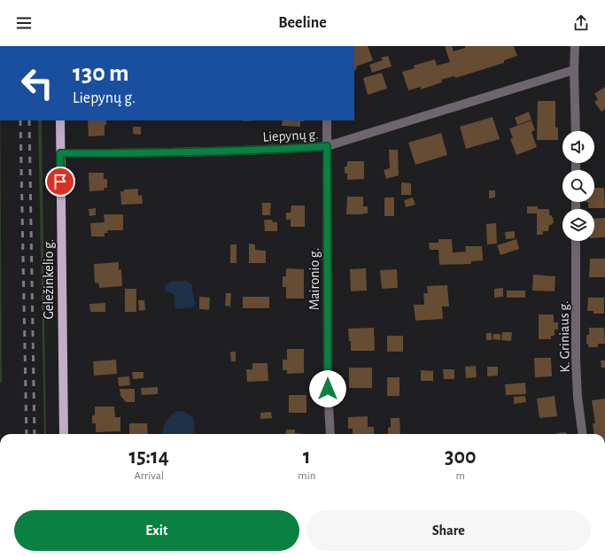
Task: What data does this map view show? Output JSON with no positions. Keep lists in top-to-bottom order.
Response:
{
  "streets": {
    "main road": ["Geležinkelio g."],
    "street": ["Liepynų g.", "Maironio g.", "K. Griniaus g."]
  },
  "crossings": [
    ["Liepynų g.", "Geležinkelio g."],
    ["Liepynų g.", "Maironio g."]
  ],
  "page": {
    "header": "Beeline",
    "turn": ["130 m", "Liepynų g."],
    "eta": [
      "15:14",
      "Arrival",
      "1",
      "min",
      "300",
      "m"
    ],
    "buttons": ["Exit", "Share"]
  }
}
